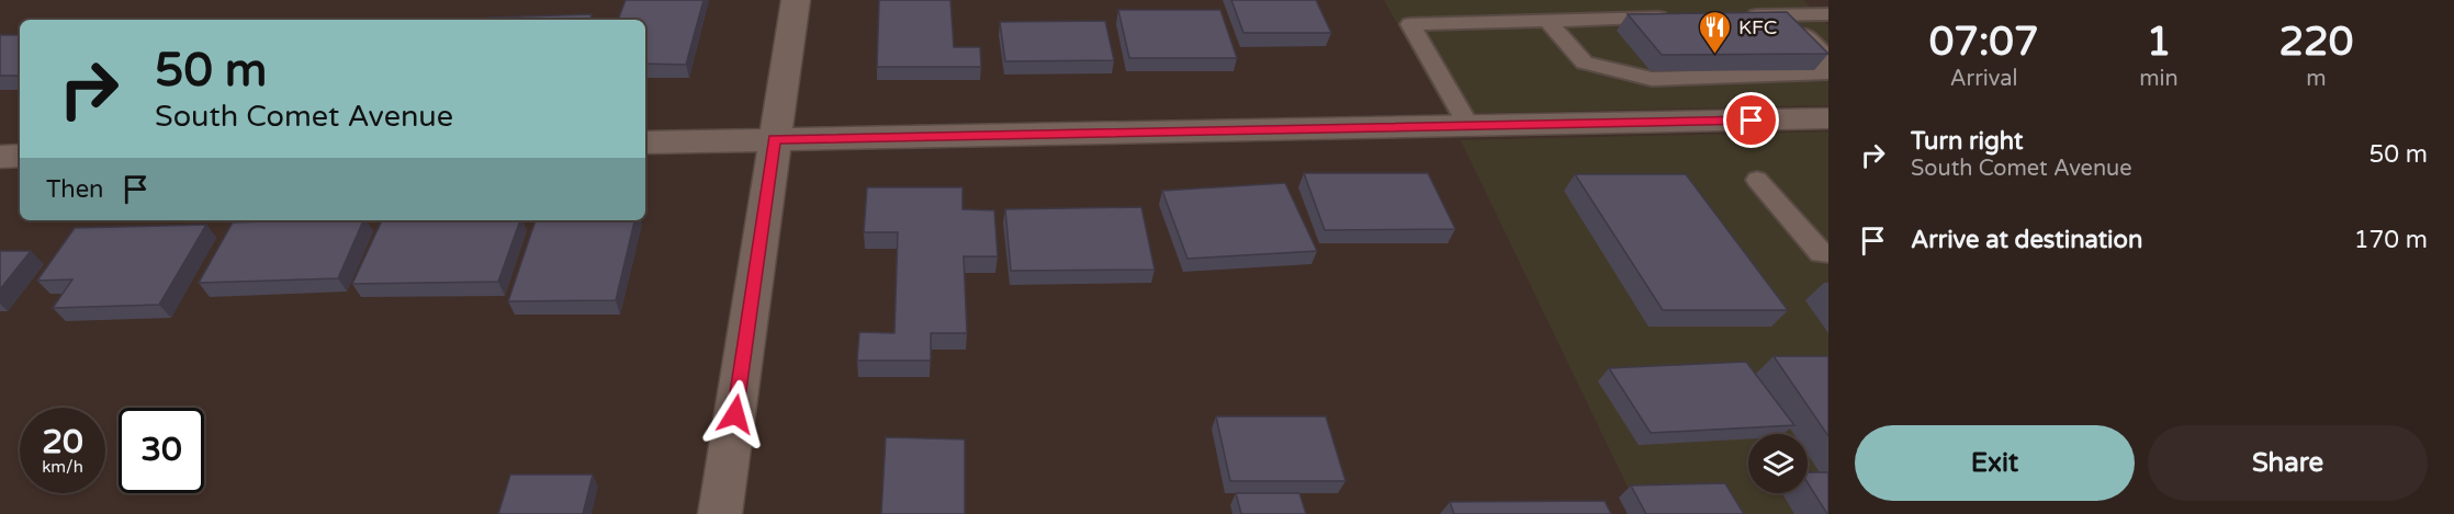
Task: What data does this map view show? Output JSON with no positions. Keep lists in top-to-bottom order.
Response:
{
  "places": {
    "restaurant": ["KFC"]
  },
  "page": {
    "eta": [
      "07:07",
      "Arrival",
      "1",
      "min",
      "220",
      "m"
    ],
    "turn": ["50 m", "South Comet Avenue"],
    "list": [
      {
        "name": "Turn right",
        "note": "South Comet Avenue",
        "value": "50 m"
      },
      {
        "name": "Arrive at destination",
        "value": "170 m"
      }
    ],
    "then": "Then",
    "speed": "20 km/h",
    "limit": "30",
    "buttons": ["Exit", "Share"]
  }
}
